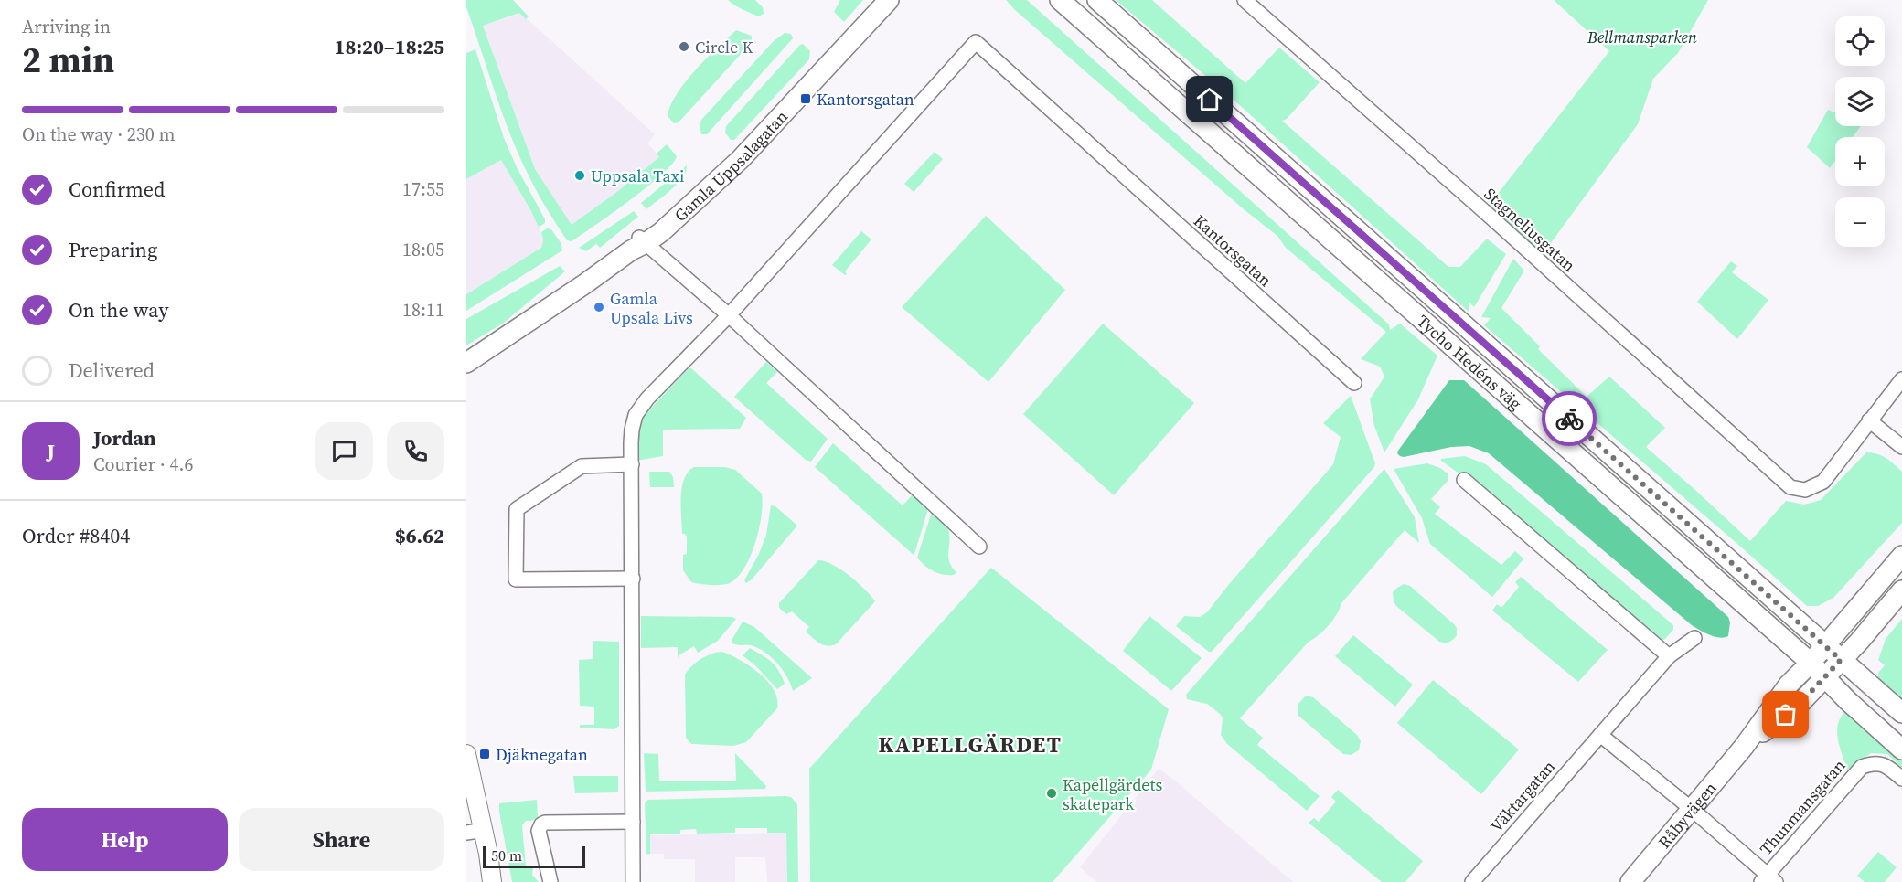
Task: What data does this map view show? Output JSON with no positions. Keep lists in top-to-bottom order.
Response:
{
  "streets": {
    "main road": ["Gamla Uppsalagatan", "Tycho Hedéns väg", "Råbyvägen"],
    "street": [
      "Stagneliusgatan",
      "Kantorsgatan",
      "Väktargatan",
      "Thunmansgatan"
    ]
  },
  "crossings": [
    ["Tycho Hedéns väg", "Råbyvägen"]
  ],
  "districts": ["KAPELLGÄRDET"],
  "parks": ["Bellmansparken"],
  "places": {
    "other": [
      "Circle K",
      "Uppsala Taxi",
      "Gamla Upsala Livs",
      "Kapellgärdets skatepark"
    ],
    "transit": ["Kantorsgatan", "Djäknegatan"]
  },
  "scale_bar": "50 m",
  "page": {
    "heading": ["2 min", "Arriving in", "18:20–18:25"],
    "panel": [
      "Jordan",
      "Courier · 4.6",
      "Order #8404",
      "$6.62"
    ],
    "map_buttons": ["+", "−"],
    "bar": "On the way · 230 m",
    "list": [
      ["Confirmed", "17:55"],
      ["Preparing", "18:05"],
      ["On the way", "18:11"],
      "Delivered"
    ],
    "round": "J",
    "buttons": ["Help", "Share"],
    "scale": "50 m"
  }
}
